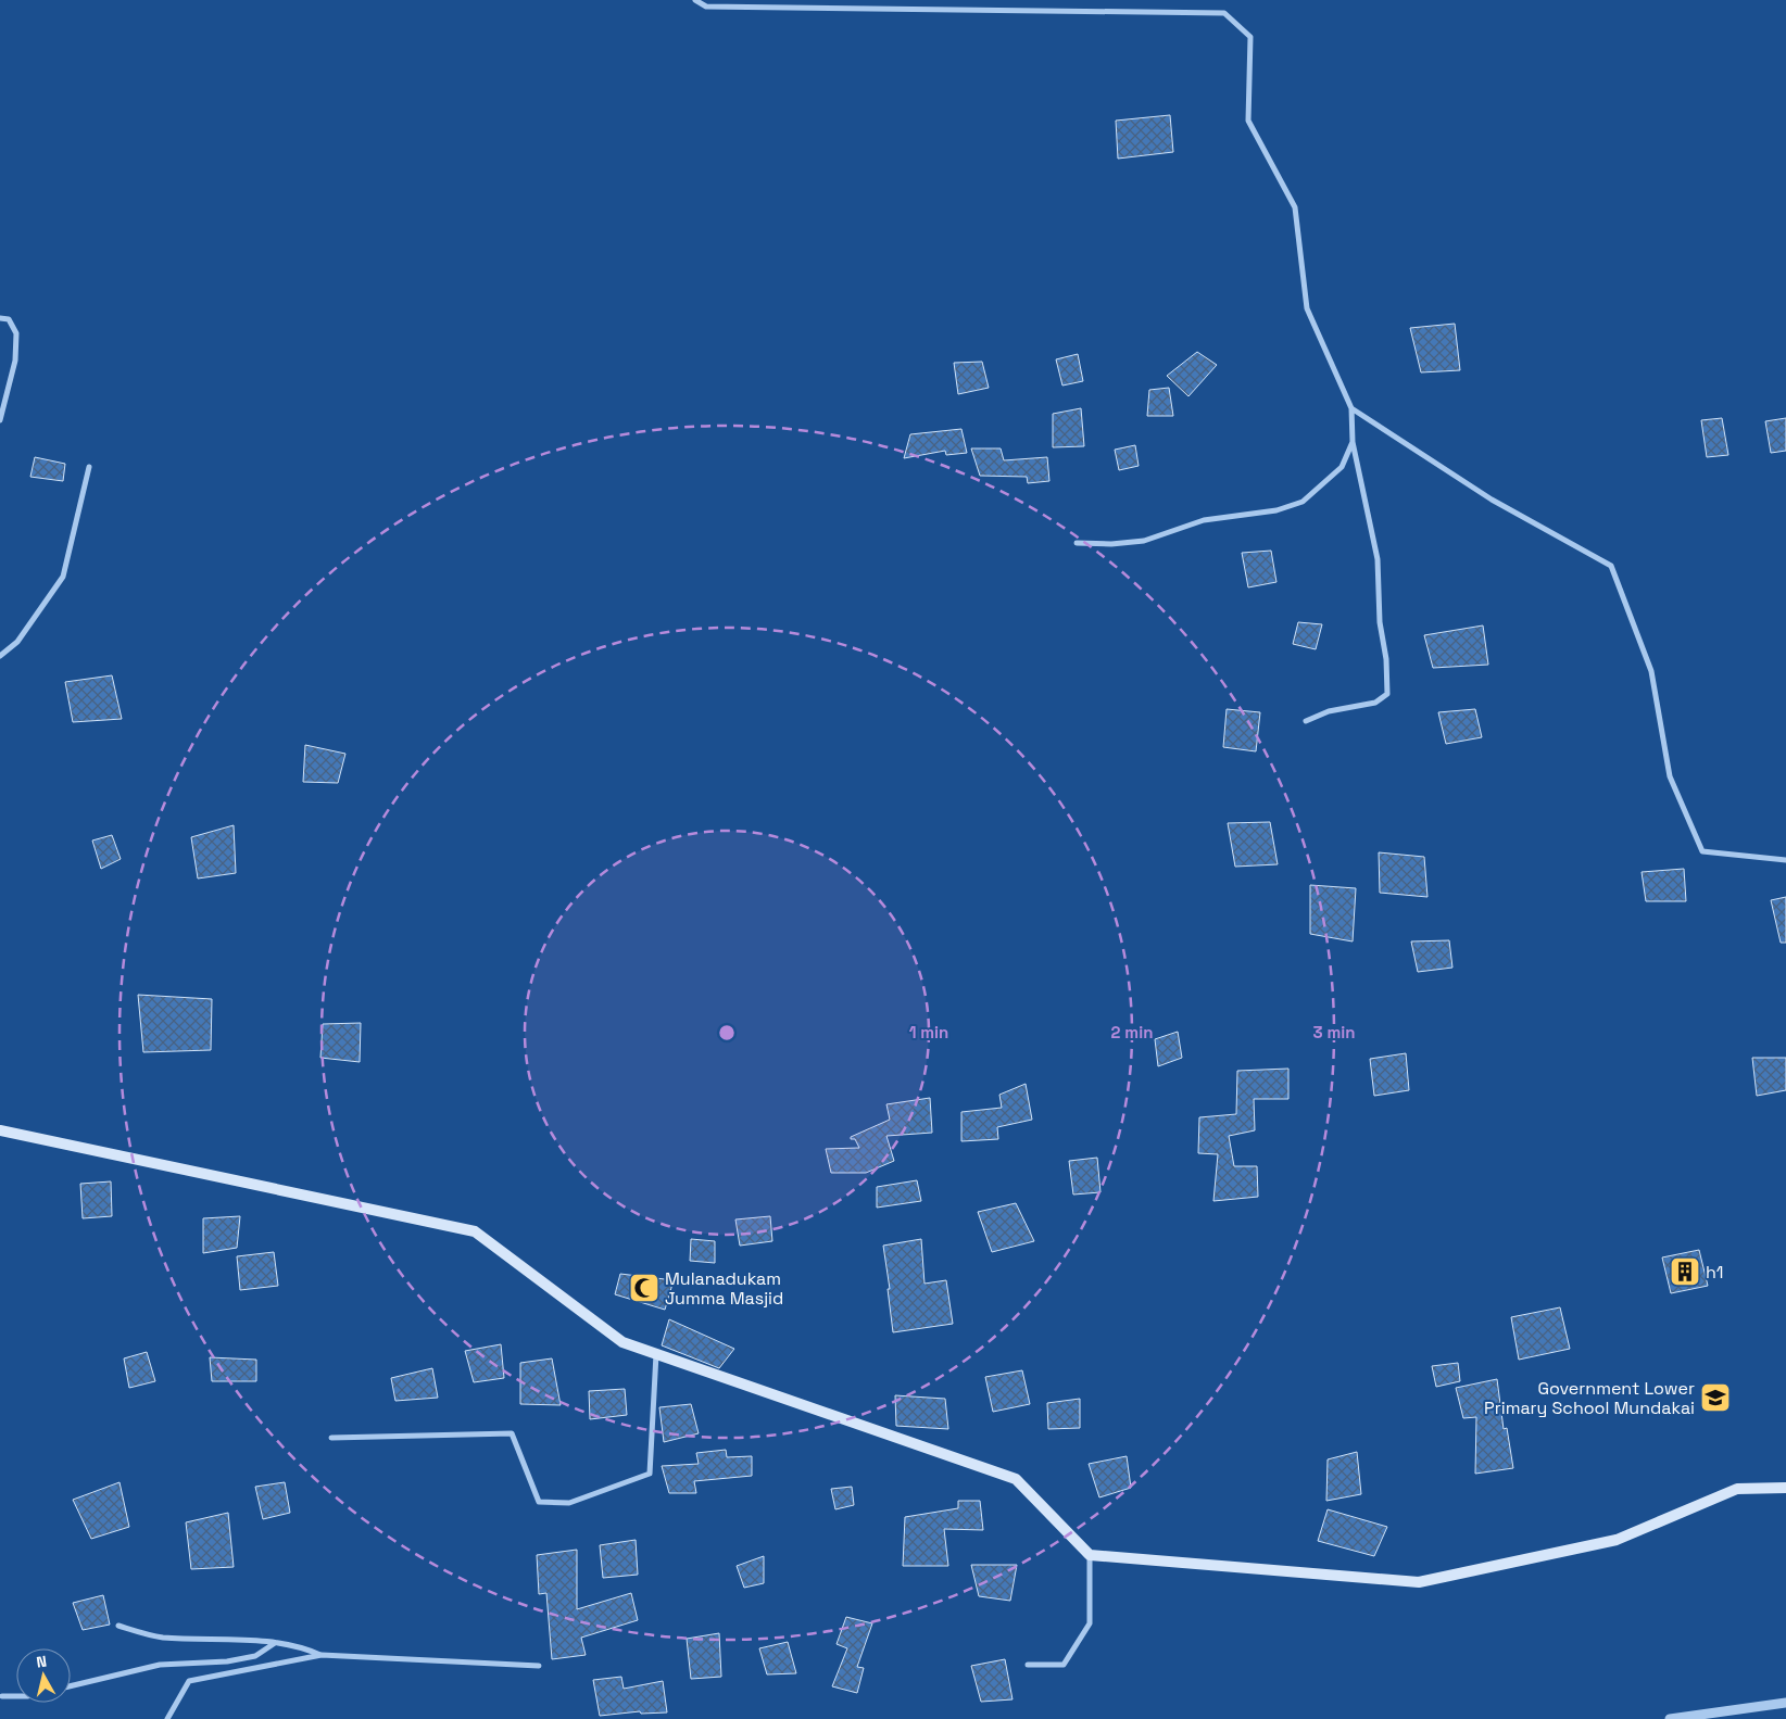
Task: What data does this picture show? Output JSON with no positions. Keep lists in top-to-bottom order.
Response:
{
  "places": {
    "building": ["h1"],
    "mosque": ["Mulanadukam Jumma Masjid"],
    "school or university": ["Government Lower Primary School Mundakai"]
  },
  "north": "top",
  "rings": ["1 min", "2 min", "3 min"]
}
